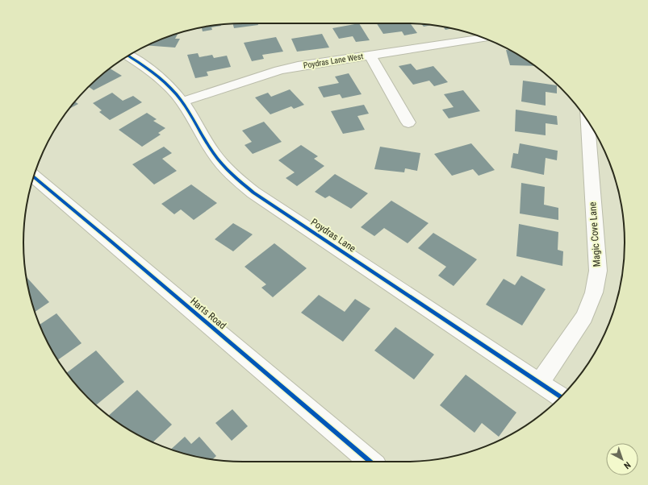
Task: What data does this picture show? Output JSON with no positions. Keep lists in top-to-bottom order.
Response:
{
  "streets": {
    "street": [
      "Poydras Lane West",
      "Magic Cove Lane",
      "Poydras Lane",
      "Harts Road"
    ]
  },
  "crossings": [
    ["Poydras Lane West", "Poydras Lane"],
    ["Magic Cove Lane", "Poydras Lane"]
  ],
  "north": "bottom right"
}
